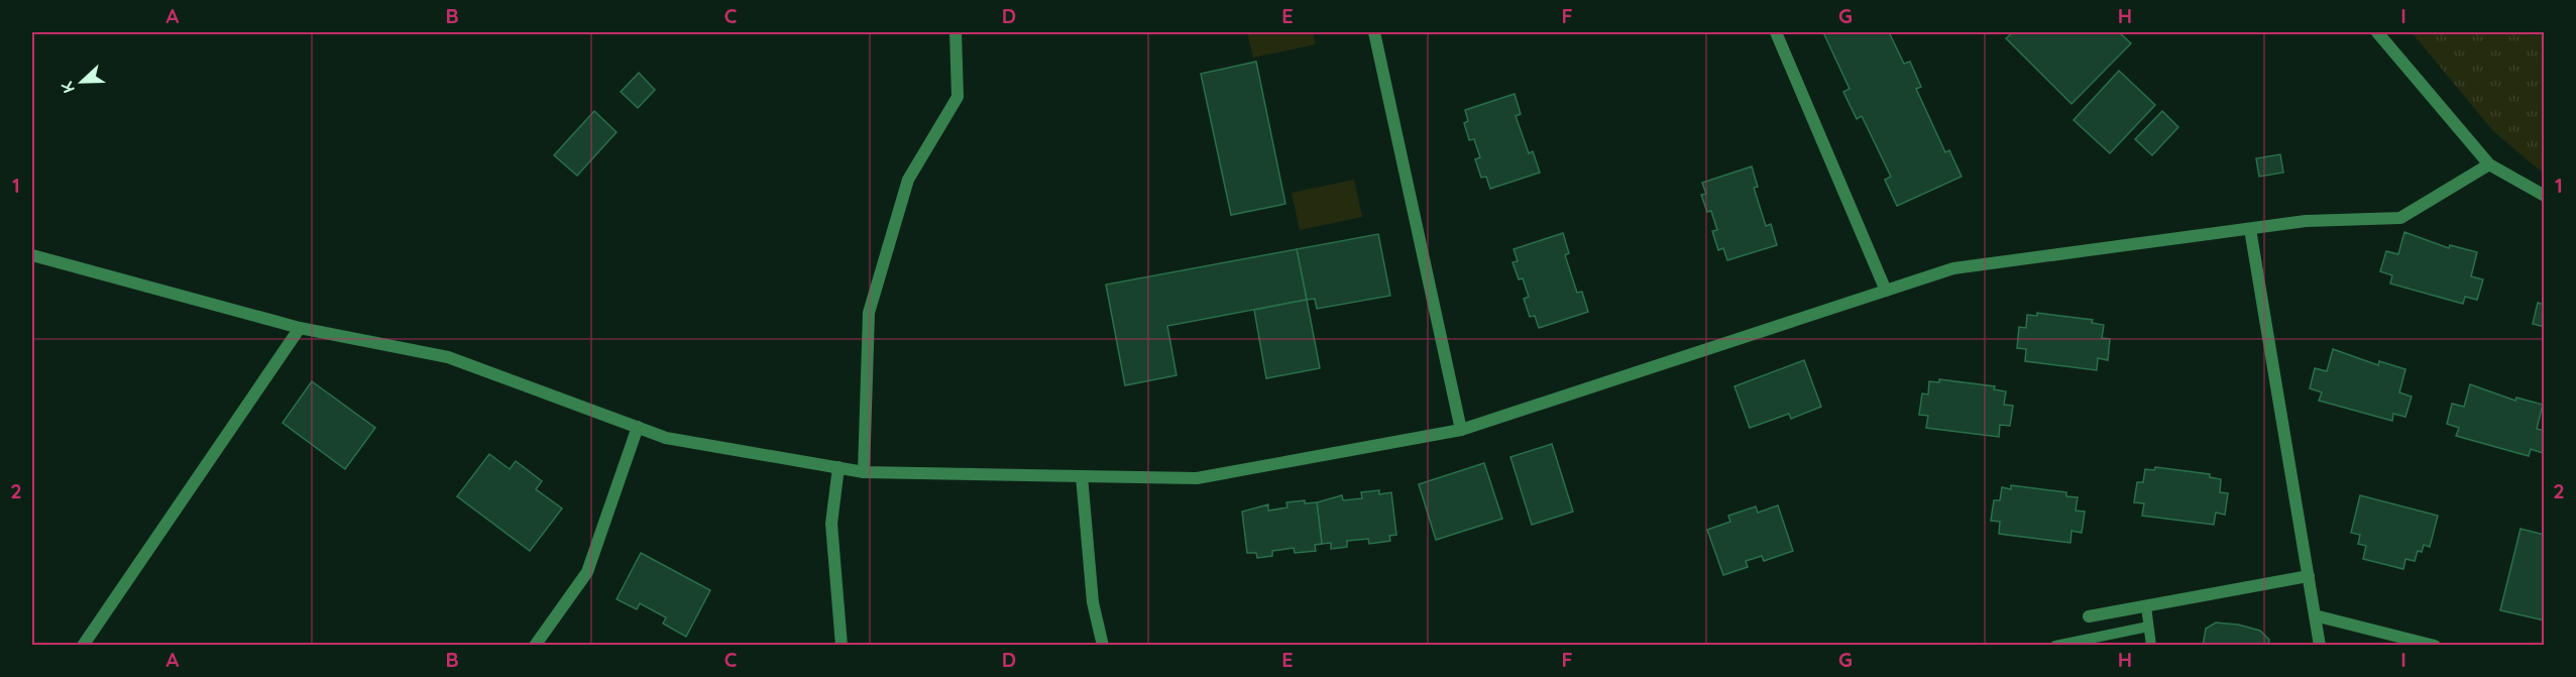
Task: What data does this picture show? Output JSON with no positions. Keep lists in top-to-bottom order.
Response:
{
  "north": "left",
  "grid": {
    "columns": [
      "A",
      "B",
      "C",
      "D",
      "E",
      "F",
      "G",
      "H",
      "I"
    ],
    "rows": ["1", "2"]
  }
}
